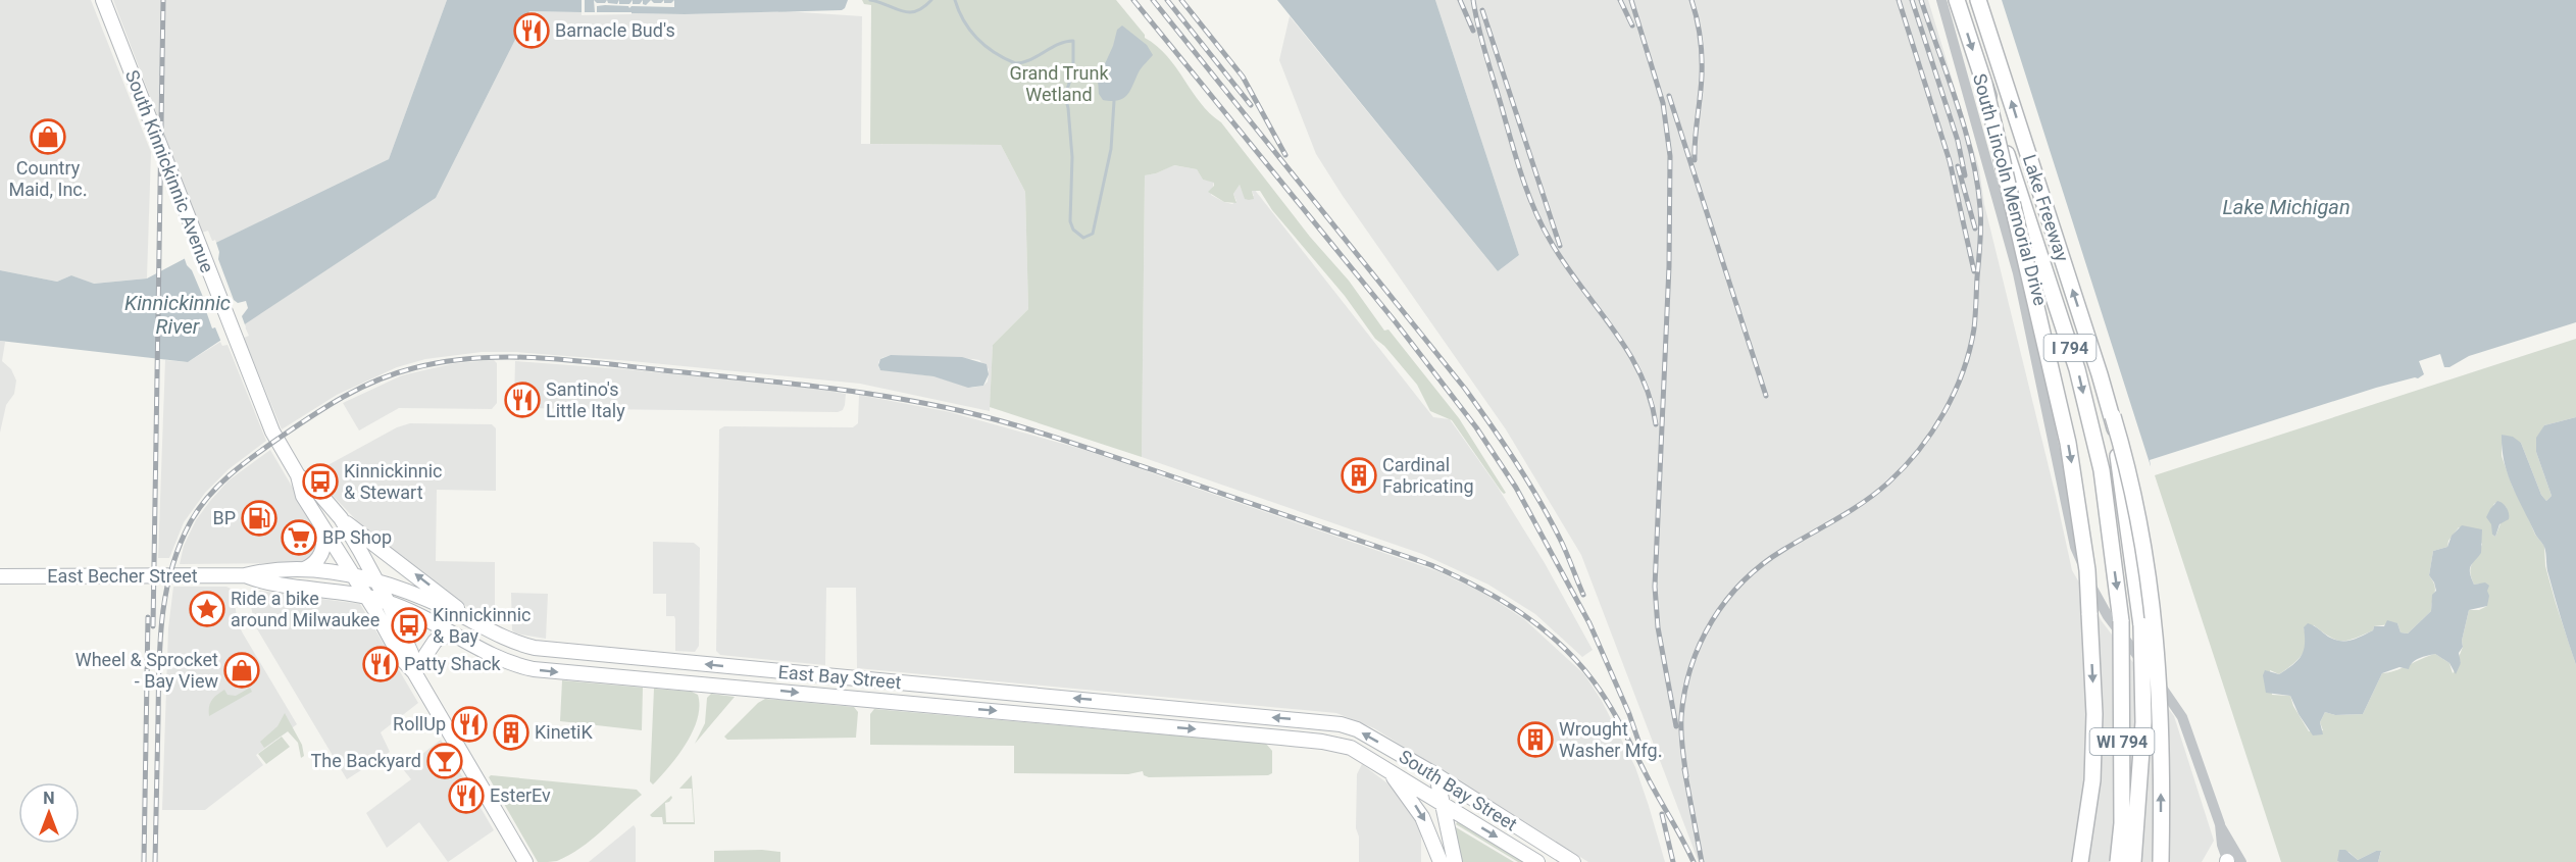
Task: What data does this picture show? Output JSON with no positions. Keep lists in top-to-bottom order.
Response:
{
  "streets": {
    "highway": ["Lake Freeway", "I 794", "WI 794"],
    "main road": [
      "South Kinnickinnic Avenue",
      "East Becher Street",
      "East Bay Street",
      "South Bay Street"
    ],
    "street": ["South Lincoln Memorial Drive"]
  },
  "crossings": [
    ["South Kinnickinnic Avenue", "East Becher Street"],
    ["South Kinnickinnic Avenue", "East Bay Street"],
    ["Lake Freeway", "I 794"],
    ["I 794", "WI 794"],
    ["East Becher Street", "East Bay Street"],
    ["East Bay Street", "South Bay Street"]
  ],
  "water": ["Lake Michigan", "Kinnickinnic River"],
  "parks": ["Grand Trunk Wetland"],
  "places": {
    "restaurant": [
      "Barnacle Bud's",
      "Santino's Little Italy",
      "Patty Shack",
      "RollUp",
      "EsterEv"
    ],
    "shop": ["Country Maid, Inc.", "Wheel & Sprocket - Bay View"],
    "building": ["Cardinal Fabricating", "KinetiK", "Wrought Washer Mfg."],
    "bus stop": ["Kinnickinnic & Stewart", "Kinnickinnic & Bay"],
    "fuel station": ["BP"],
    "supermarket": ["BP Shop"],
    "place": ["Ride a bike around Milwaukee"],
    "bar": ["The Backyard"]
  },
  "north": "top"
}
